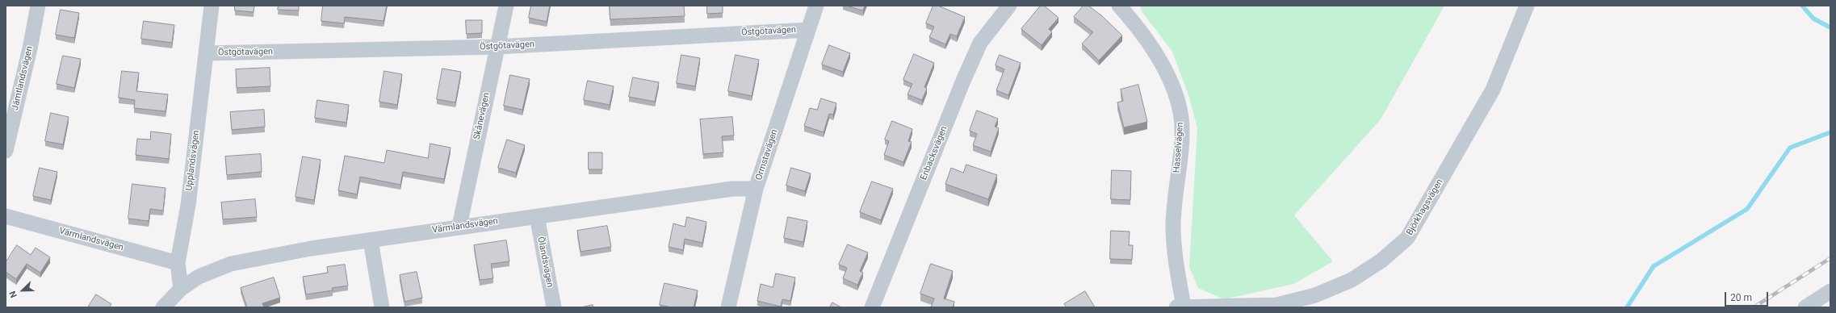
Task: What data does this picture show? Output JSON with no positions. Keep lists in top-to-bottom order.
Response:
{
  "streets": {
    "street": [
      "Östgötavägen",
      "Jämtlandsvägen",
      "Skånevägen",
      "Hasselvägen",
      "Enbacksvägen",
      "Ormstavägen",
      "Upplandsvägen",
      "Björkhagsvägen",
      "Värmlandsvägen",
      "Ölandsvägen"
    ]
  },
  "crossings": [
    ["Östgötavägen", "Skånevägen"],
    ["Östgötavägen", "Ormstavägen"],
    ["Östgötavägen", "Upplandsvägen"],
    ["Skånevägen", "Värmlandsvägen"],
    ["Hasselvägen", "Björkhagsvägen"],
    ["Ormstavägen", "Värmlandsvägen"],
    ["Upplandsvägen", "Värmlandsvägen"],
    ["Värmlandsvägen", "Ölandsvägen"]
  ],
  "scale_bar": "20 m",
  "north": "bottom left"
}
